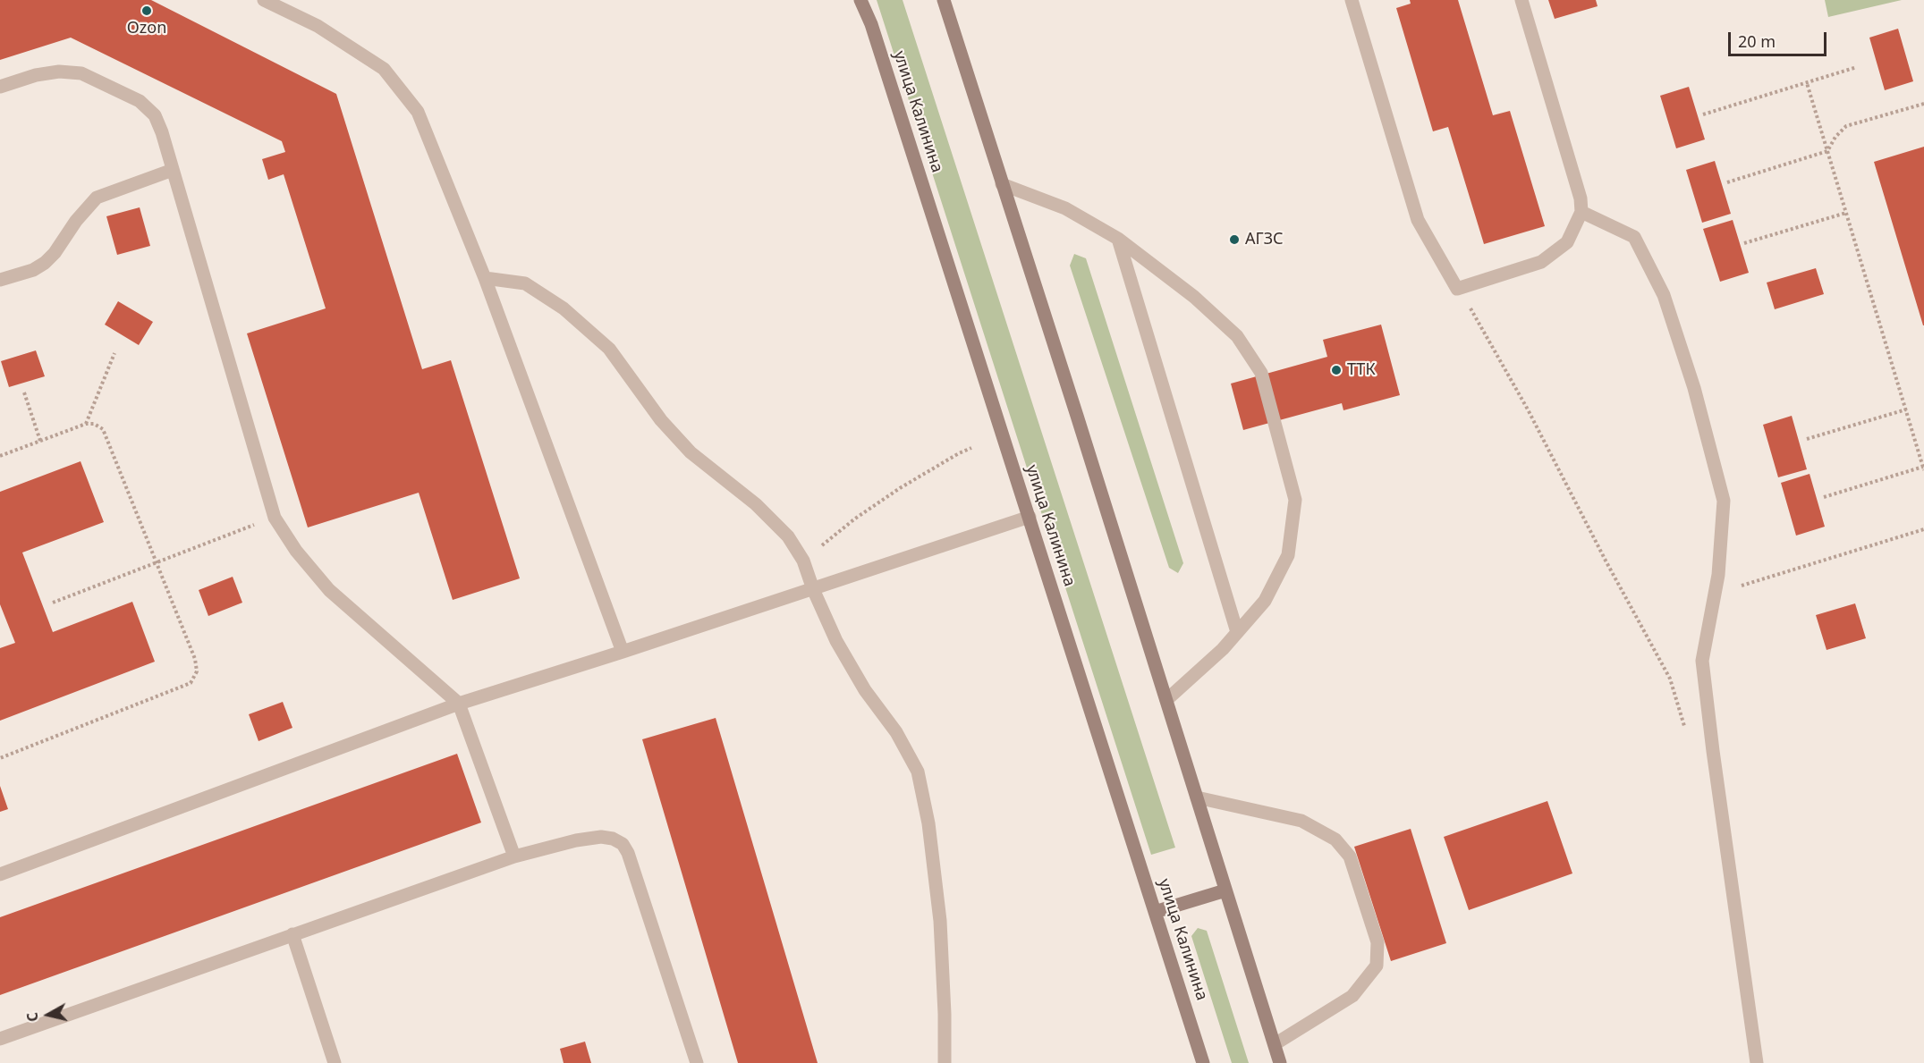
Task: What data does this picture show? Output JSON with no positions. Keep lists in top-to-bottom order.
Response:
{
  "streets": {
    "main road": ["улица Калинина"]
  },
  "places": ["Ozon", "АГЗС", "ТТК"],
  "scale_bar": "20 m",
  "north": "left"
}
